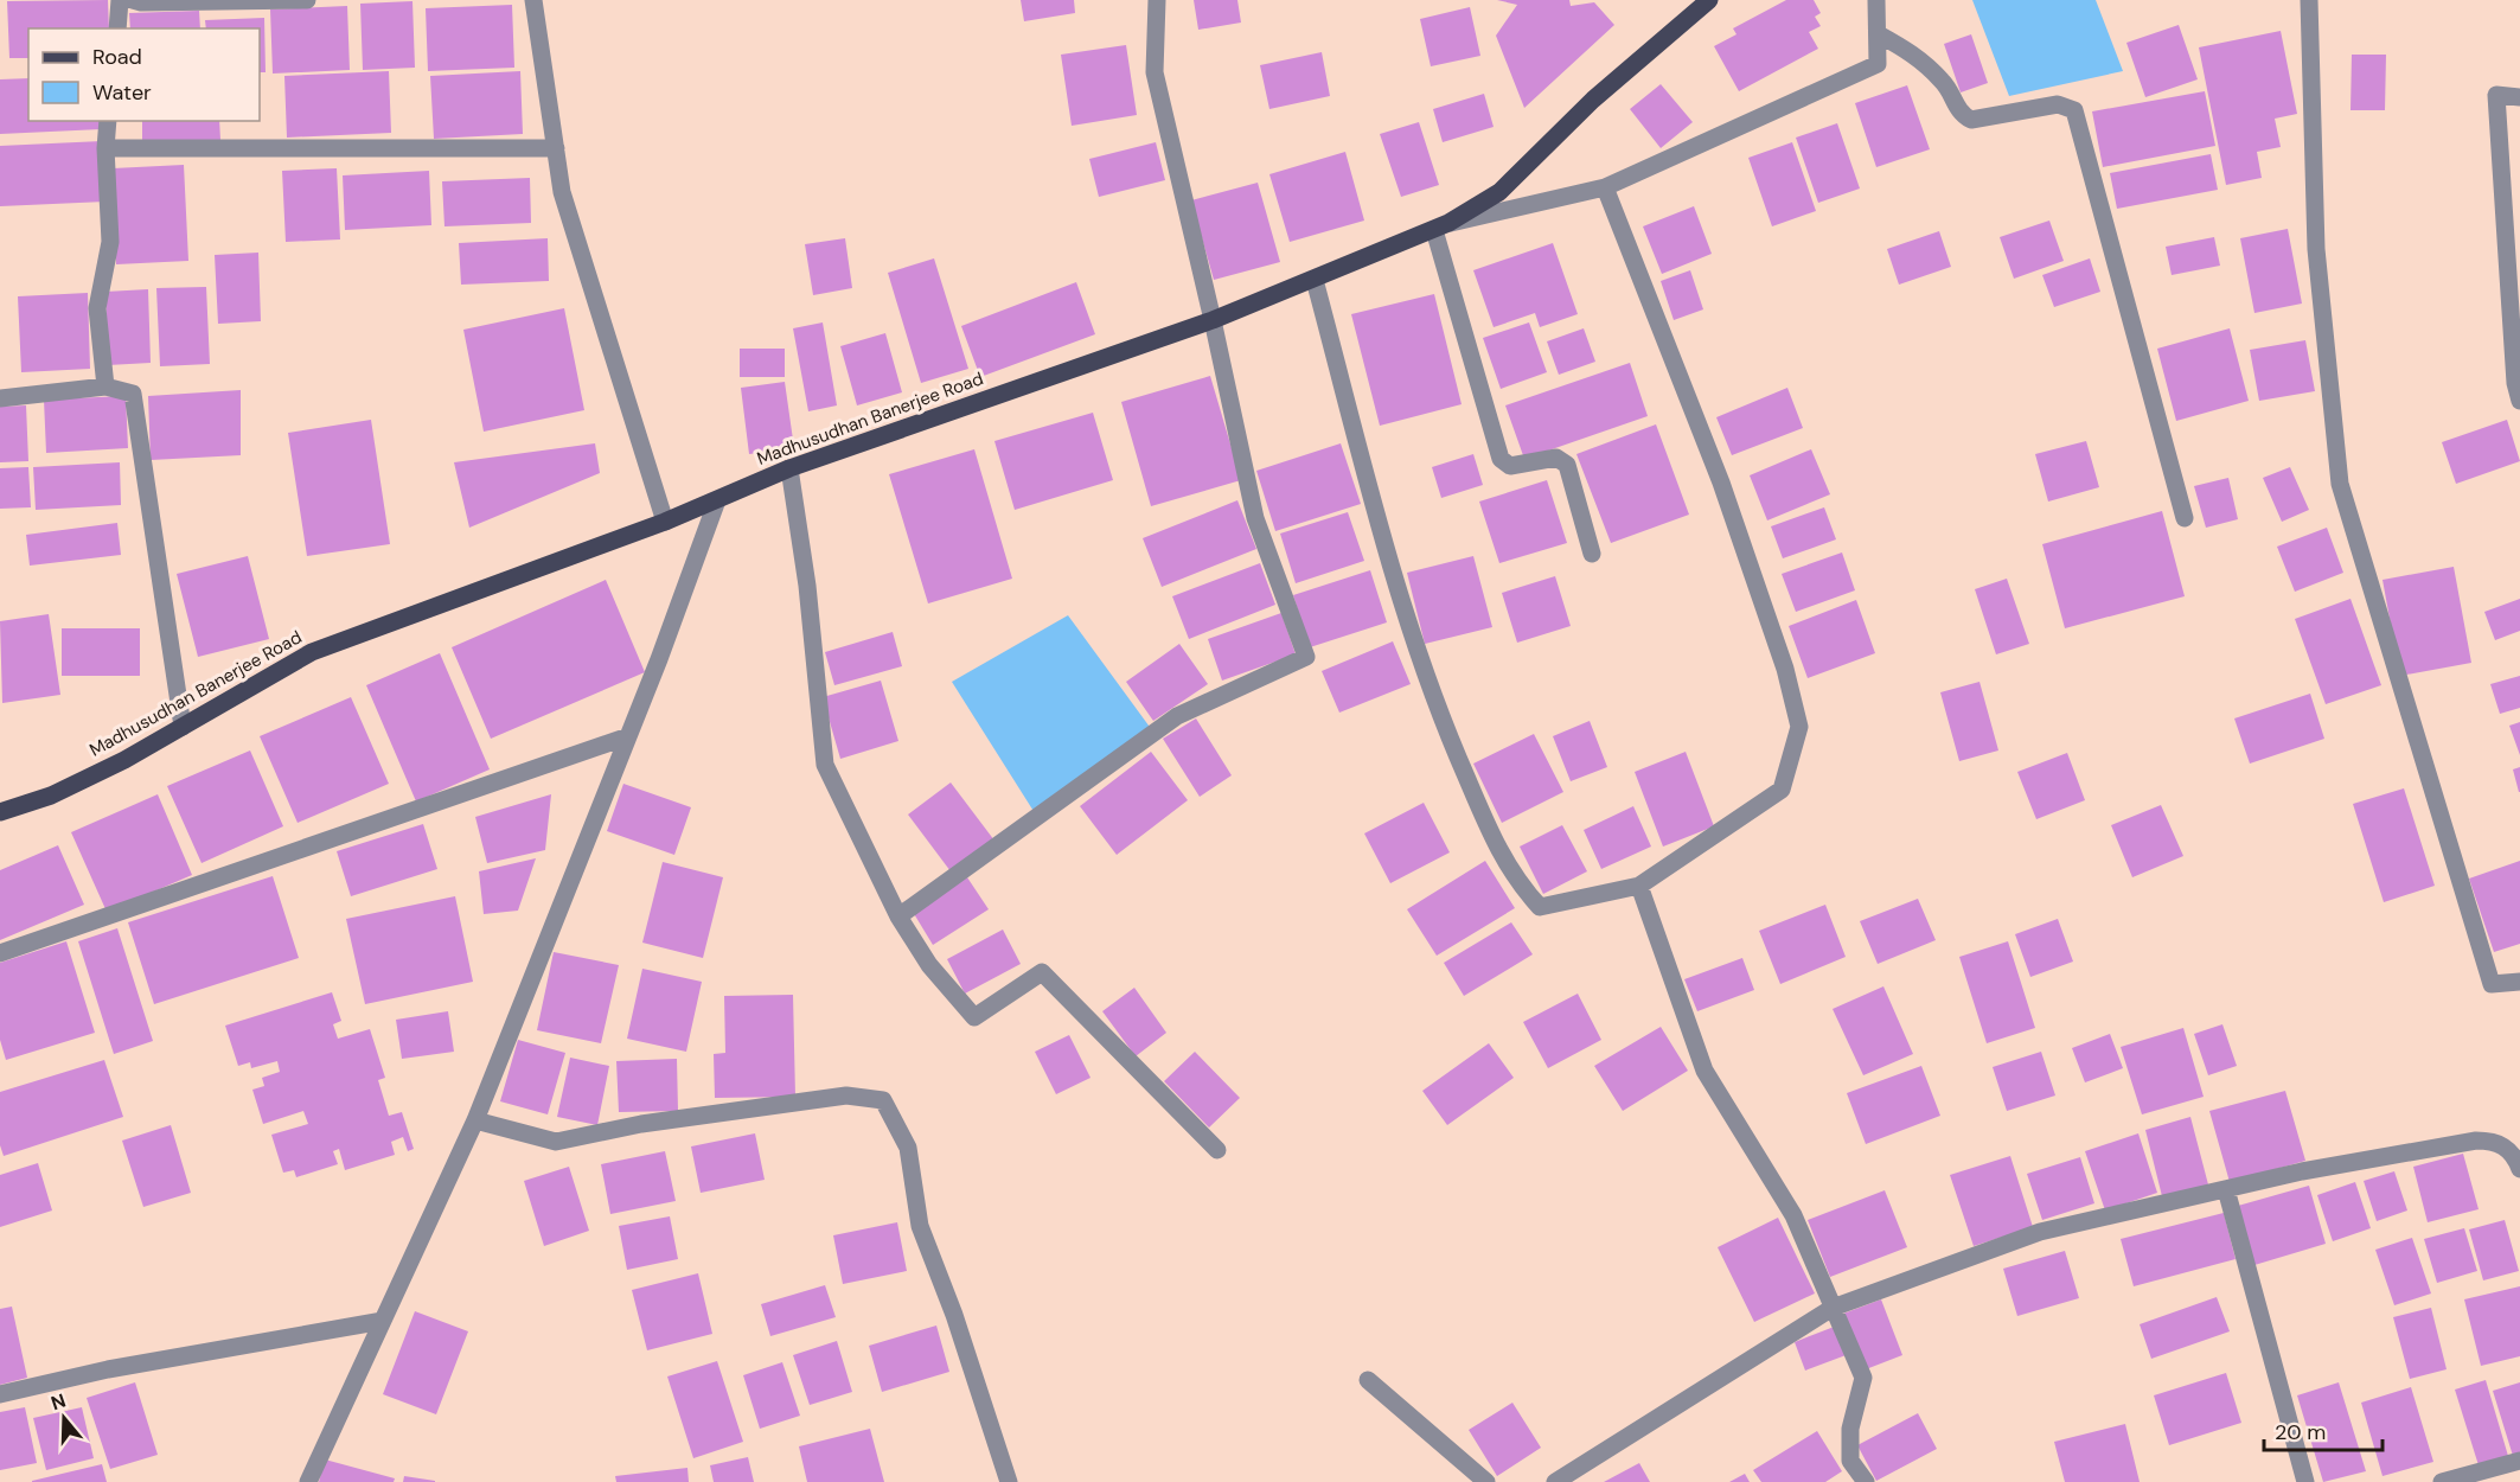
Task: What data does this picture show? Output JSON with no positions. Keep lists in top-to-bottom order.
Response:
{
  "streets": {
    "main road": ["Madhusudhan Banerjee Road"]
  },
  "legend": ["Road", "Water"],
  "scale_bar": "20 m",
  "north": "top"
}
